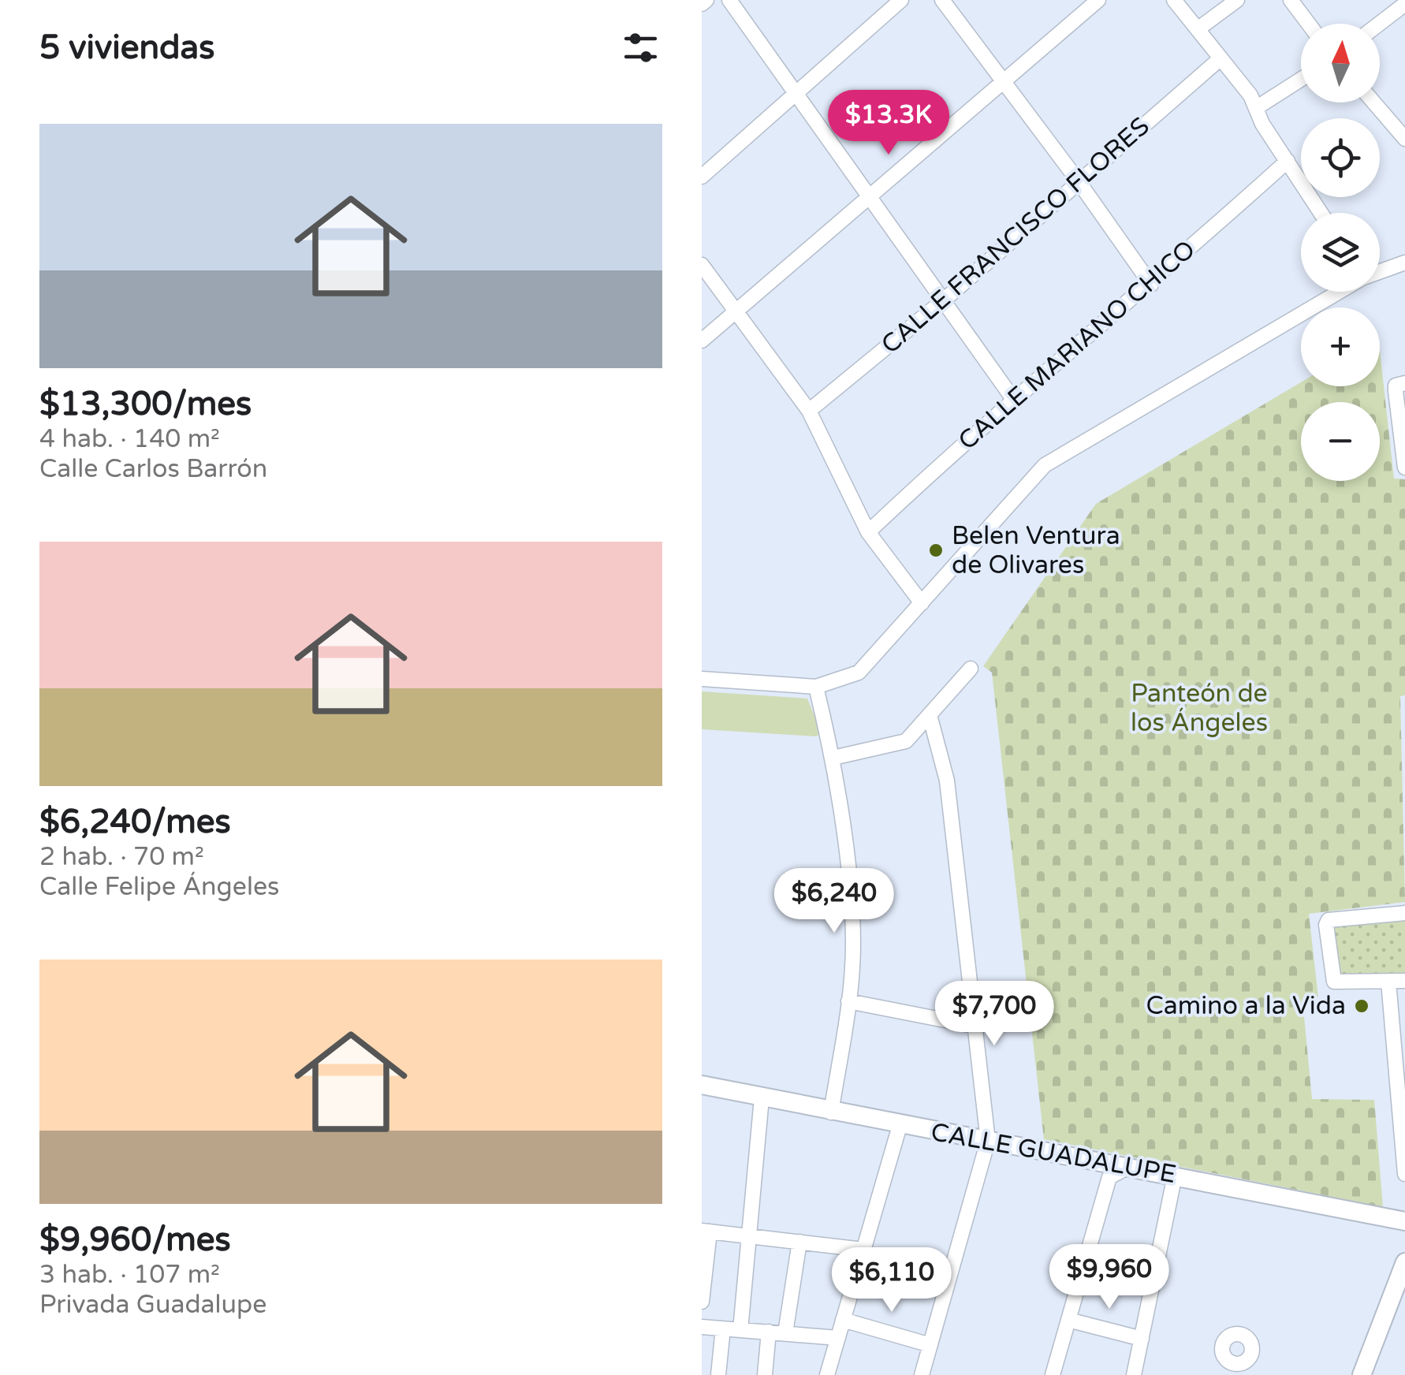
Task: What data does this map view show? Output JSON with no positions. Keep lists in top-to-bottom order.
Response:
{
  "streets": {
    "street": ["CALLE FRANCISCO FLORES", "CALLE MARIANO CHICO", "CALLE GUADALUPE"]
  },
  "parks": ["Panteón de los Ángeles"],
  "places": ["Belen Ventura de Olivares", "Camino a la Vida"],
  "north": "top",
  "page": {
    "heading": "5 viviendas",
    "map_buttons": ["+", "−"],
    "price": [
      "$13.3K",
      "$6,240",
      "$7,700",
      "$9,960",
      "$6,110"
    ],
    "list": [
      {
        "name": "$13,300/mes",
        "note": "4 hab. · 140 m² · Calle Carlos Barrón"
      },
      {
        "name": "$6,240/mes",
        "note": "2 hab. · 70 m² · Calle Felipe Ángeles"
      },
      {
        "name": "$9,960/mes",
        "note": "3 hab. · 107 m² · Privada Guadalupe"
      }
    ]
  }
}
